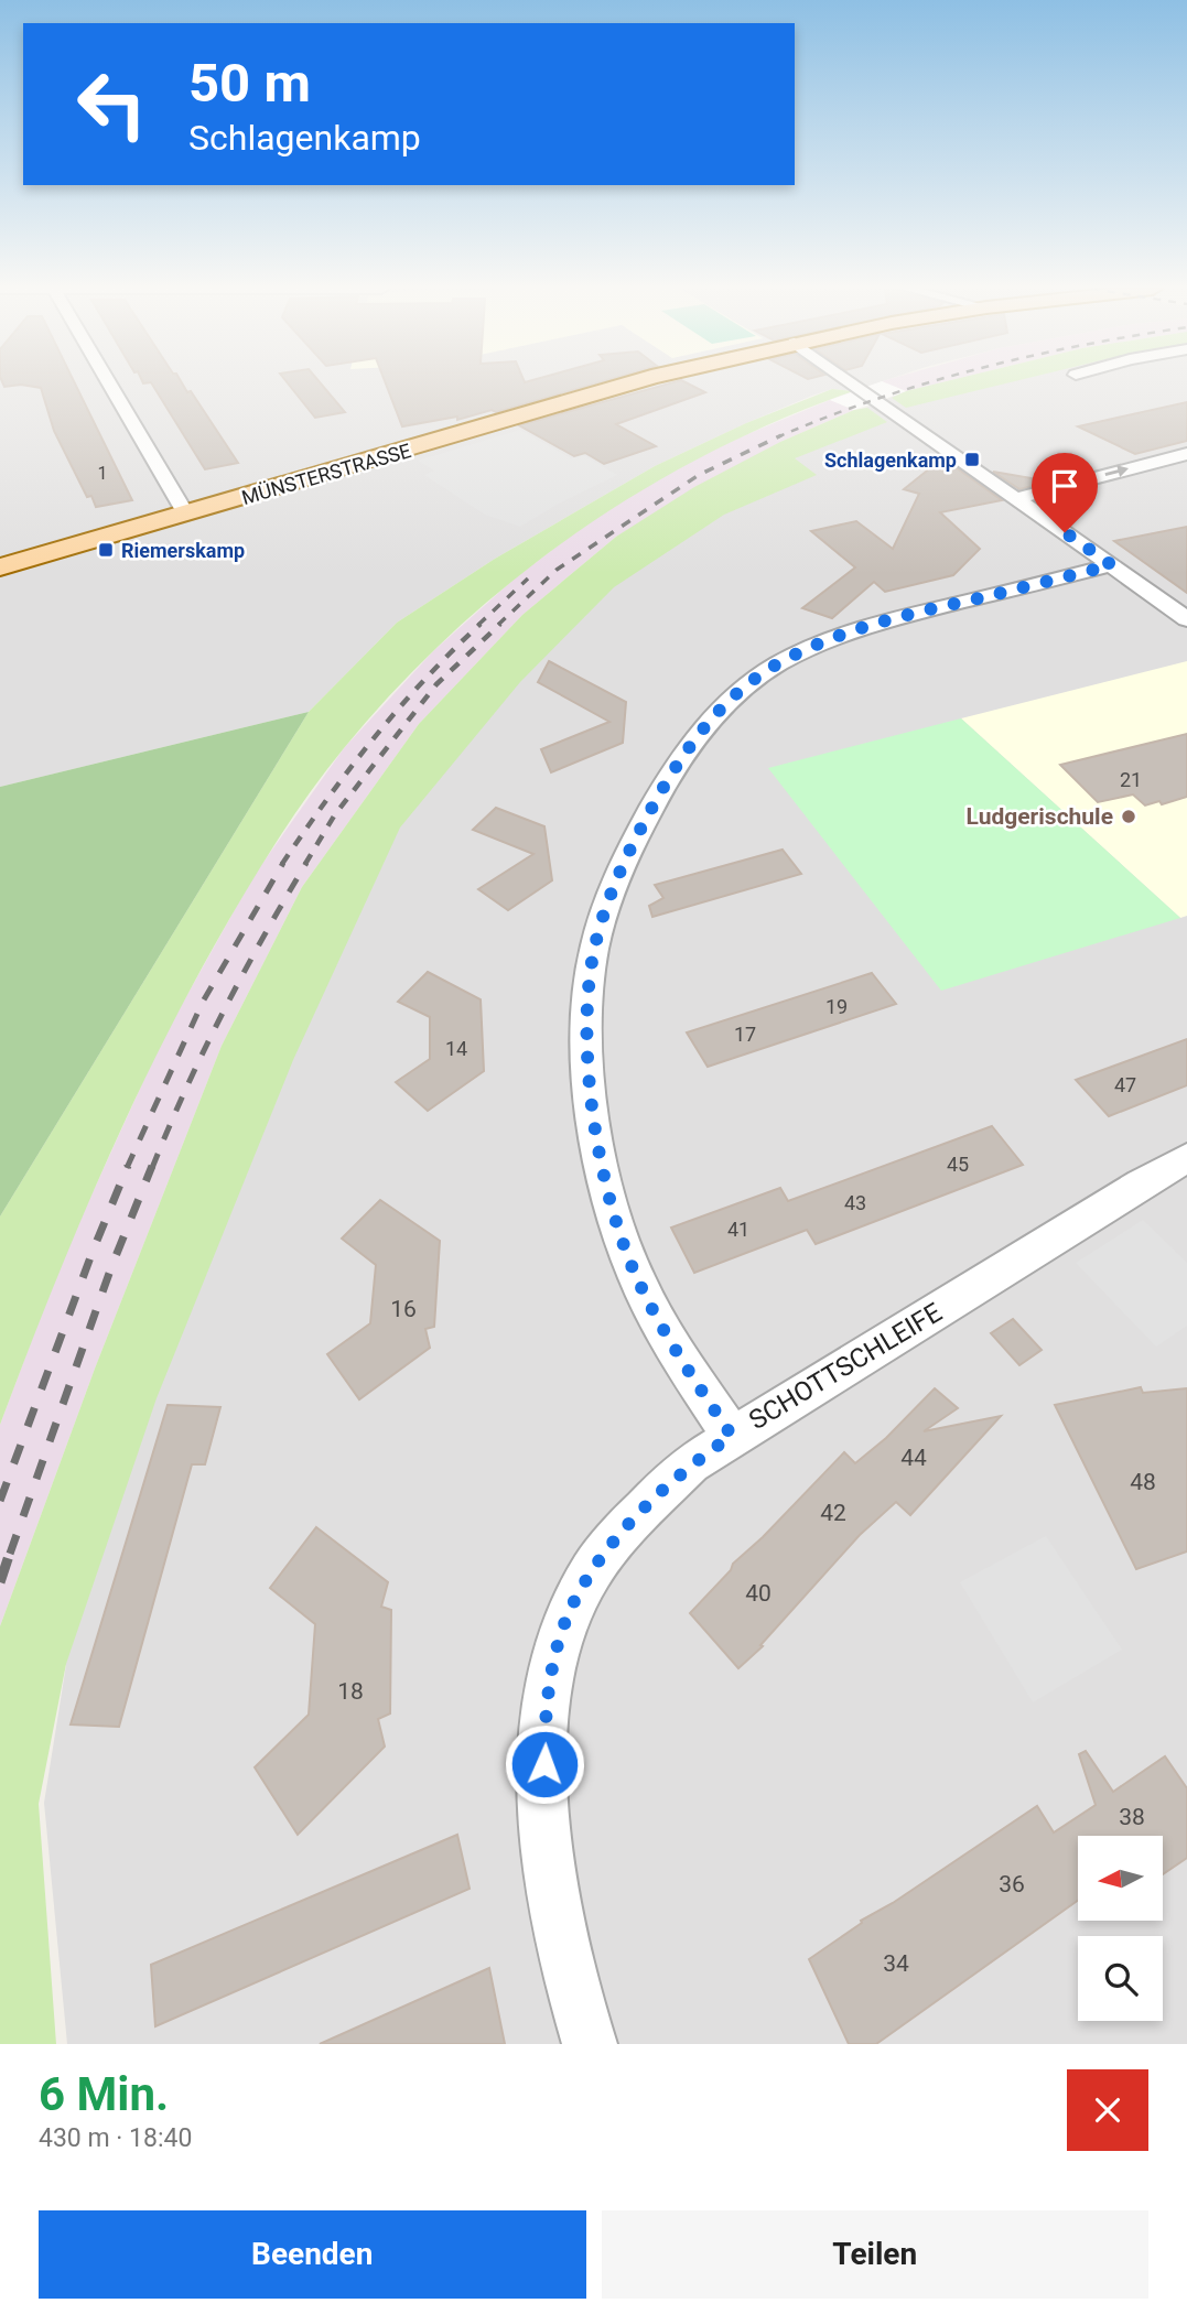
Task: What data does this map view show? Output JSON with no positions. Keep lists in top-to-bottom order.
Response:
{
  "streets": {
    "main road": ["MÜNSTERSTRASSE"],
    "street": ["SCHOTTSCHLEIFE"]
  },
  "places": {
    "transit": ["Schlagenkamp", "Riemerskamp"],
    "other": ["Ludgerischule"]
  },
  "house_numbers": [
    "1",
    "21",
    "19",
    "17",
    "14",
    "47",
    "45",
    "43",
    "41",
    "16",
    "44",
    "48",
    "42",
    "40",
    "18",
    "38",
    "36",
    "34"
  ],
  "north": "left",
  "page": {
    "turn": ["50 m", "Schlagenkamp"],
    "heading": ["6 Min.", "430 m · 18:40"],
    "buttons": ["Beenden", "Teilen"]
  }
}
